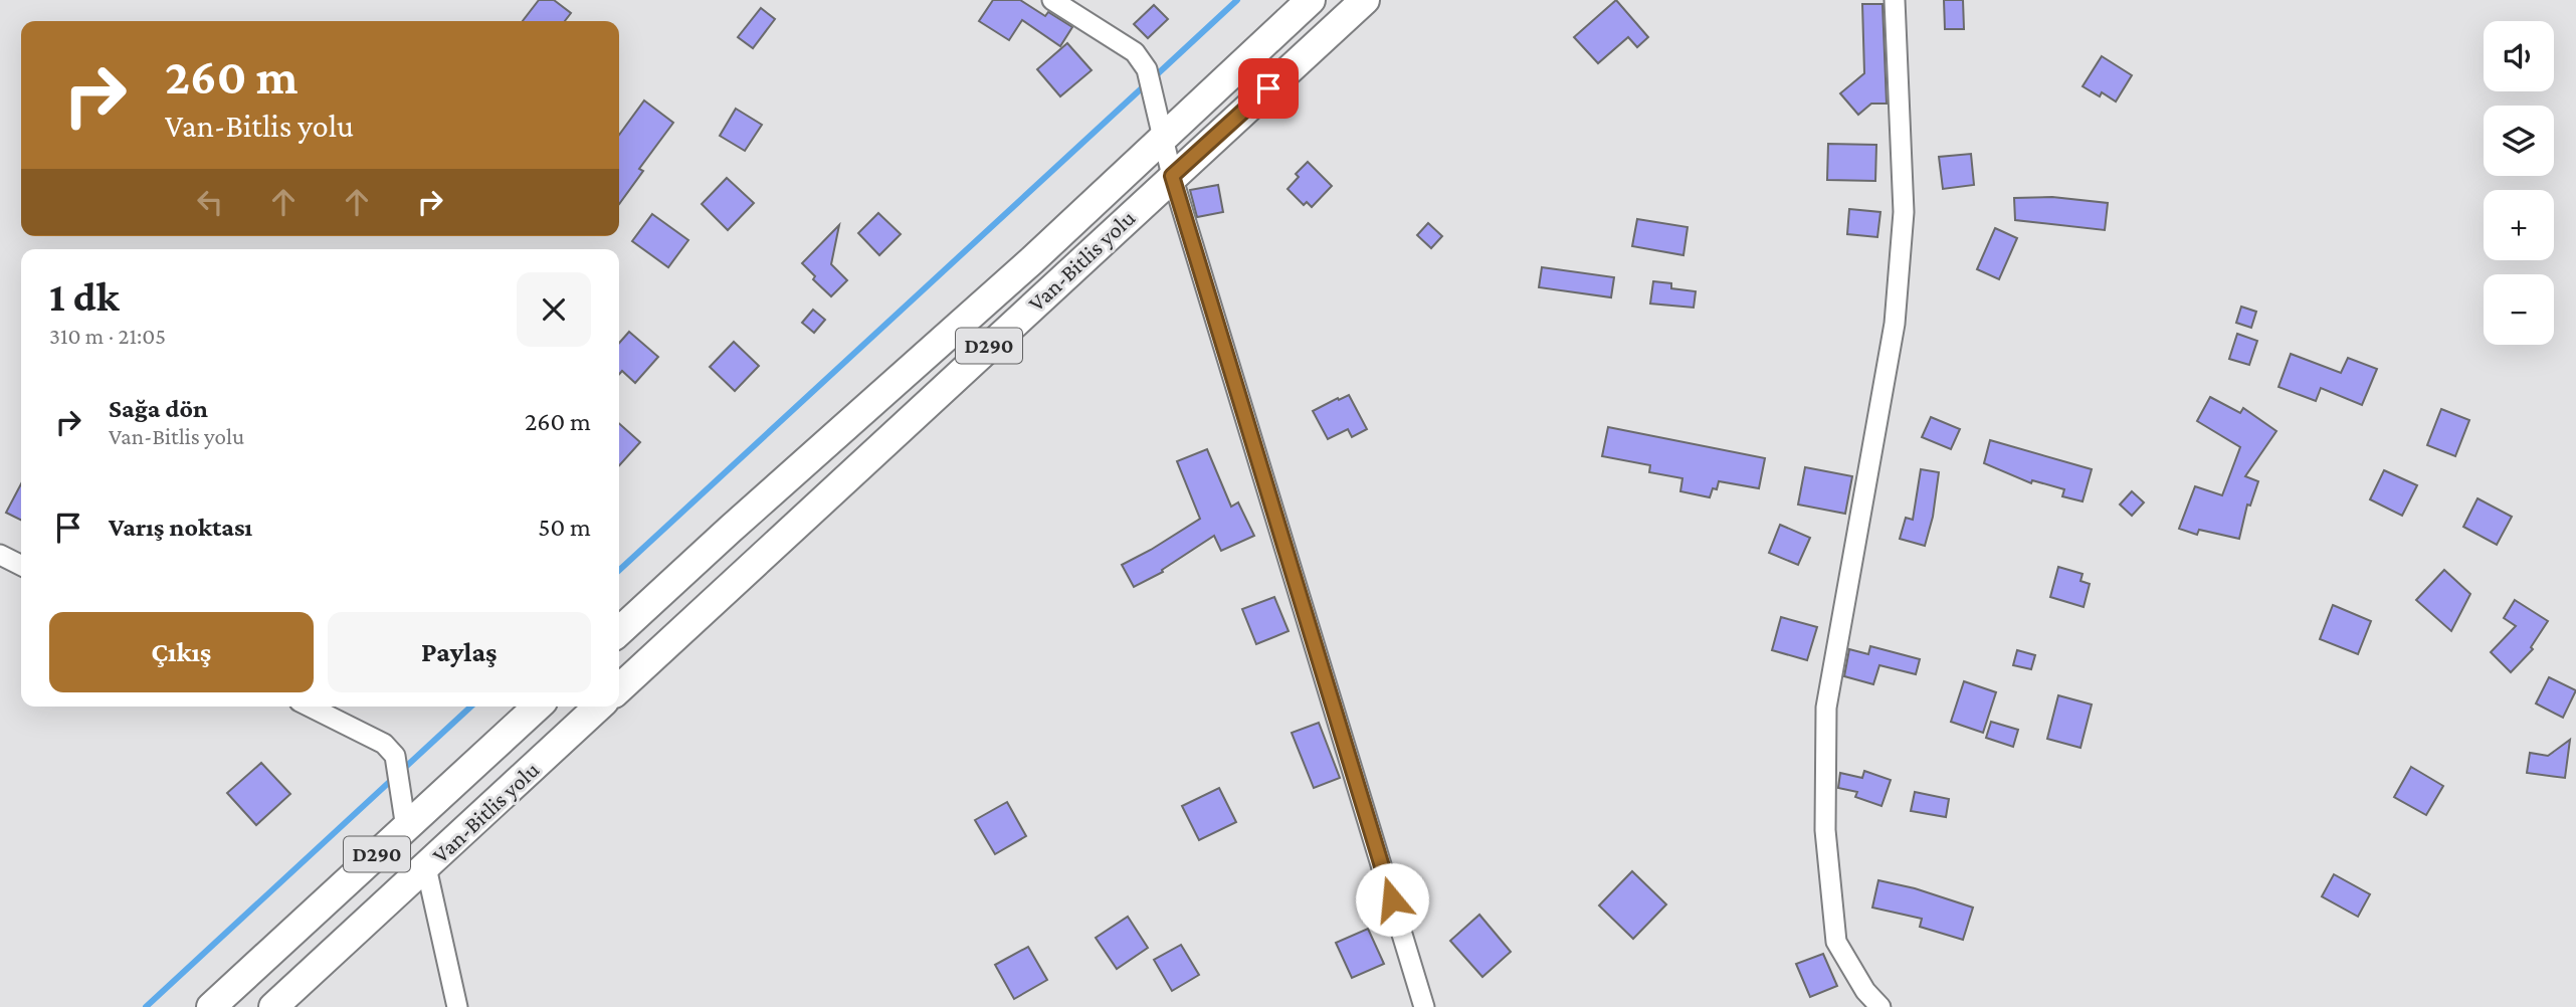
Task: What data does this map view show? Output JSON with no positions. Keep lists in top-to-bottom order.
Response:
{
  "streets": {
    "highway": ["Van-Bitlis yolu", "D290"]
  },
  "page": {
    "map_buttons": ["+", "−"],
    "turn": ["260 m", "Van-Bitlis yolu"],
    "heading": ["1 dk", "310 m · 21:05"],
    "list": [
      {
        "name": "Sağa dön",
        "note": "Van-Bitlis yolu",
        "value": "260 m"
      },
      {
        "name": "Varış noktası",
        "value": "50 m"
      }
    ],
    "buttons": ["Çıkış", "Paylaş"]
  }
}
